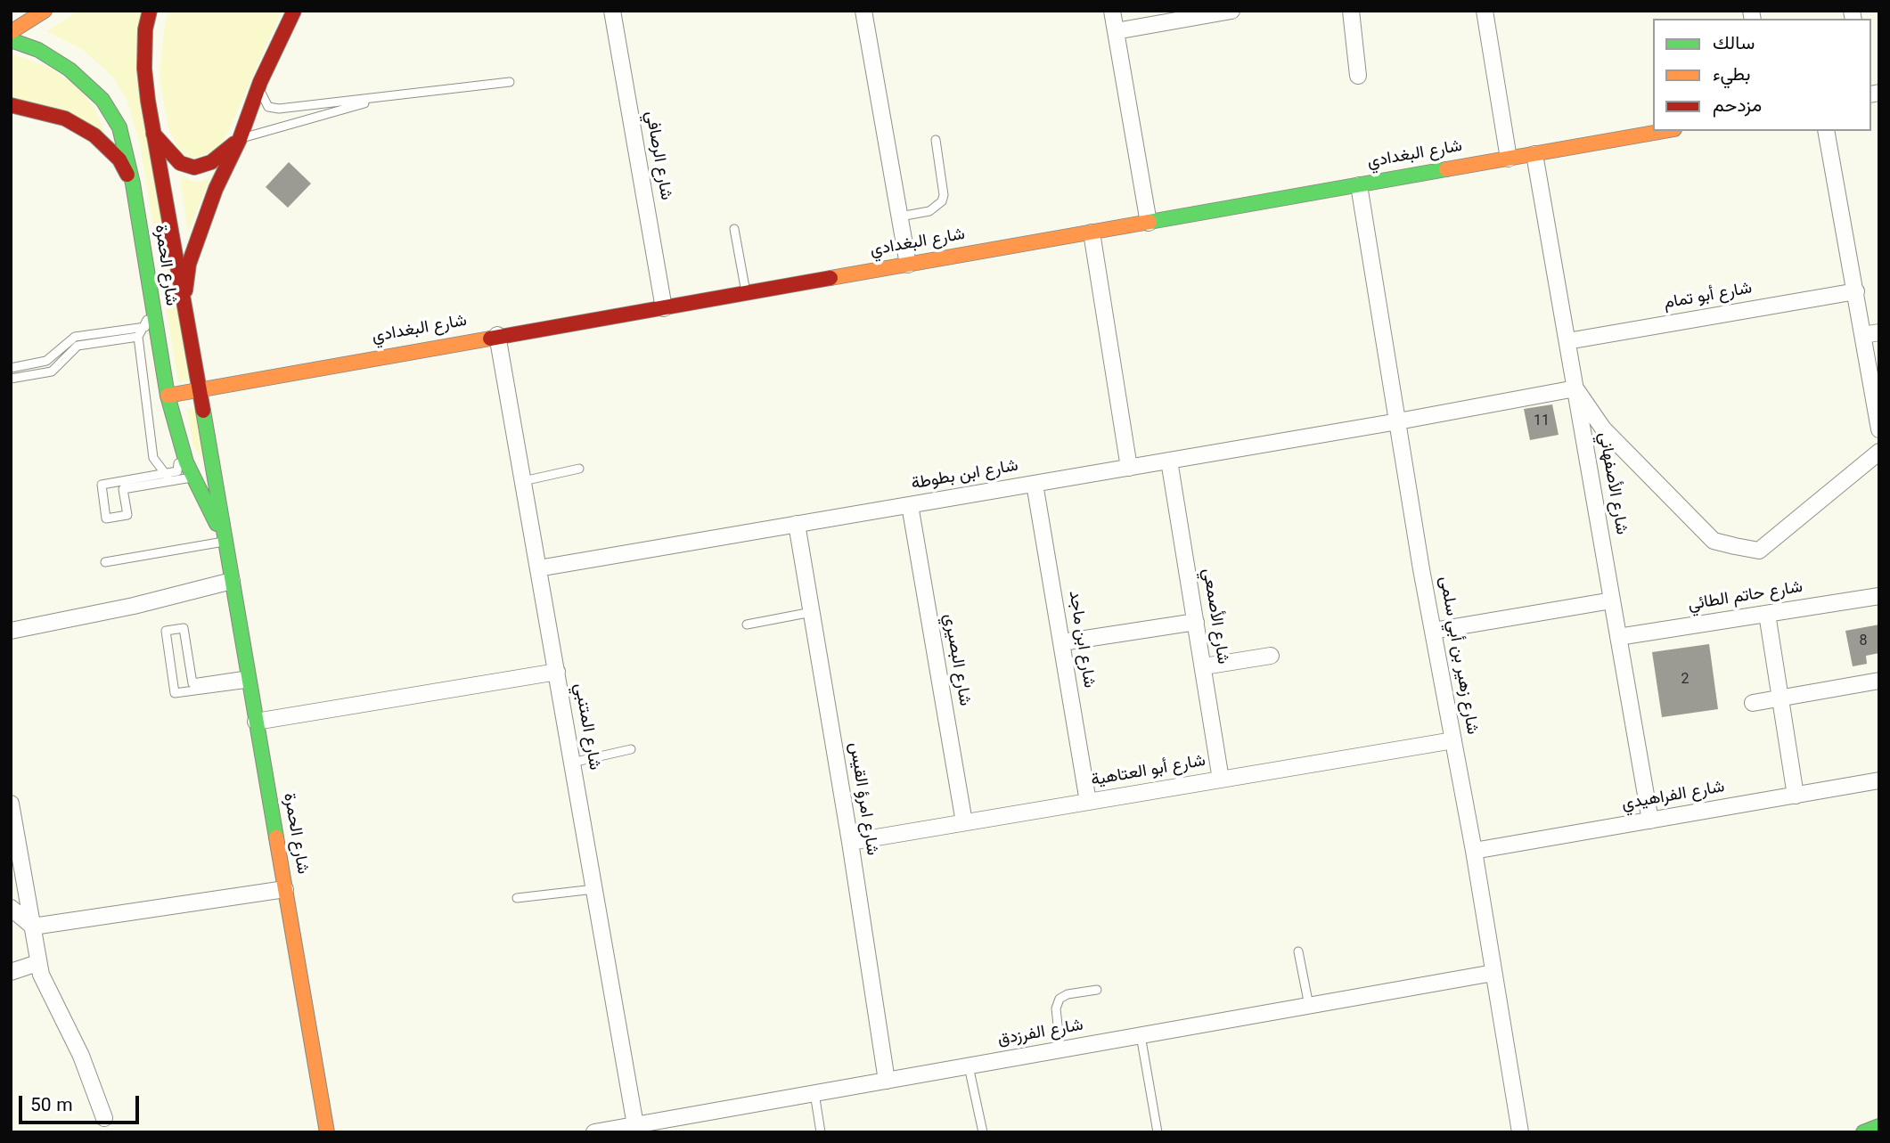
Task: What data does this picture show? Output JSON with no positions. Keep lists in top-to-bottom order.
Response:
{
  "streets": {
    "street": [
      "شارع الرصافي",
      "شارع البغدادي",
      "شارع الحمرة",
      "شارع أبو تمام",
      "شارع ابن بطوطة",
      "شارع الأصفهاني",
      "شارع حاتم الطائي",
      "شارع الأصمعي",
      "شارع ابن ماجد",
      "شارع زهير بن أبي سلمى",
      "شارع البصيري",
      "شارع المتنبي",
      "شارع أبو العتاهية",
      "شارع الفراهيدي",
      "شارع امرؤ القيس",
      "شارع الفرزدق"
    ]
  },
  "crossings": [
    ["شارع الرصافي", "شارع البغدادي"],
    ["شارع البغدادي", "شارع الحمرة"],
    ["شارع البغدادي", "شارع الأصفهاني"],
    ["شارع البغدادي", "شارع زهير بن أبي سلمى"],
    ["شارع البغدادي", "شارع المتنبي"],
    ["شارع أبو تمام", "شارع الأصفهاني"],
    ["شارع ابن بطوطة", "شارع الأصفهاني"],
    ["شارع ابن بطوطة", "شارع الأصمعي"],
    ["شارع ابن بطوطة", "شارع ابن ماجد"],
    ["شارع ابن بطوطة", "شارع زهير بن أبي سلمى"],
    ["شارع ابن بطوطة", "شارع البصيري"],
    ["شارع ابن بطوطة", "شارع المتنبي"],
    ["شارع ابن بطوطة", "شارع امرؤ القيس"],
    ["شارع الأصفهاني", "شارع حاتم الطائي"],
    ["شارع الأصفهاني", "شارع الفراهيدي"],
    ["شارع الأصمعي", "شارع أبو العتاهية"],
    ["شارع ابن ماجد", "شارع أبو العتاهية"],
    ["شارع زهير بن أبي سلمى", "شارع أبو العتاهية"],
    ["شارع زهير بن أبي سلمى", "شارع الفراهيدي"],
    ["شارع زهير بن أبي سلمى", "شارع الفرزدق"],
    ["شارع البصيري", "شارع أبو العتاهية"],
    ["شارع المتنبي", "شارع الفرزدق"],
    ["شارع أبو العتاهية", "شارع امرؤ القيس"],
    ["شارع امرؤ القيس", "شارع الفرزدق"]
  ],
  "house_numbers": ["11", "8", "2"],
  "legend": ["سالك", "بطيء", "مزدحم"],
  "scale_bar": "50 m"
}
